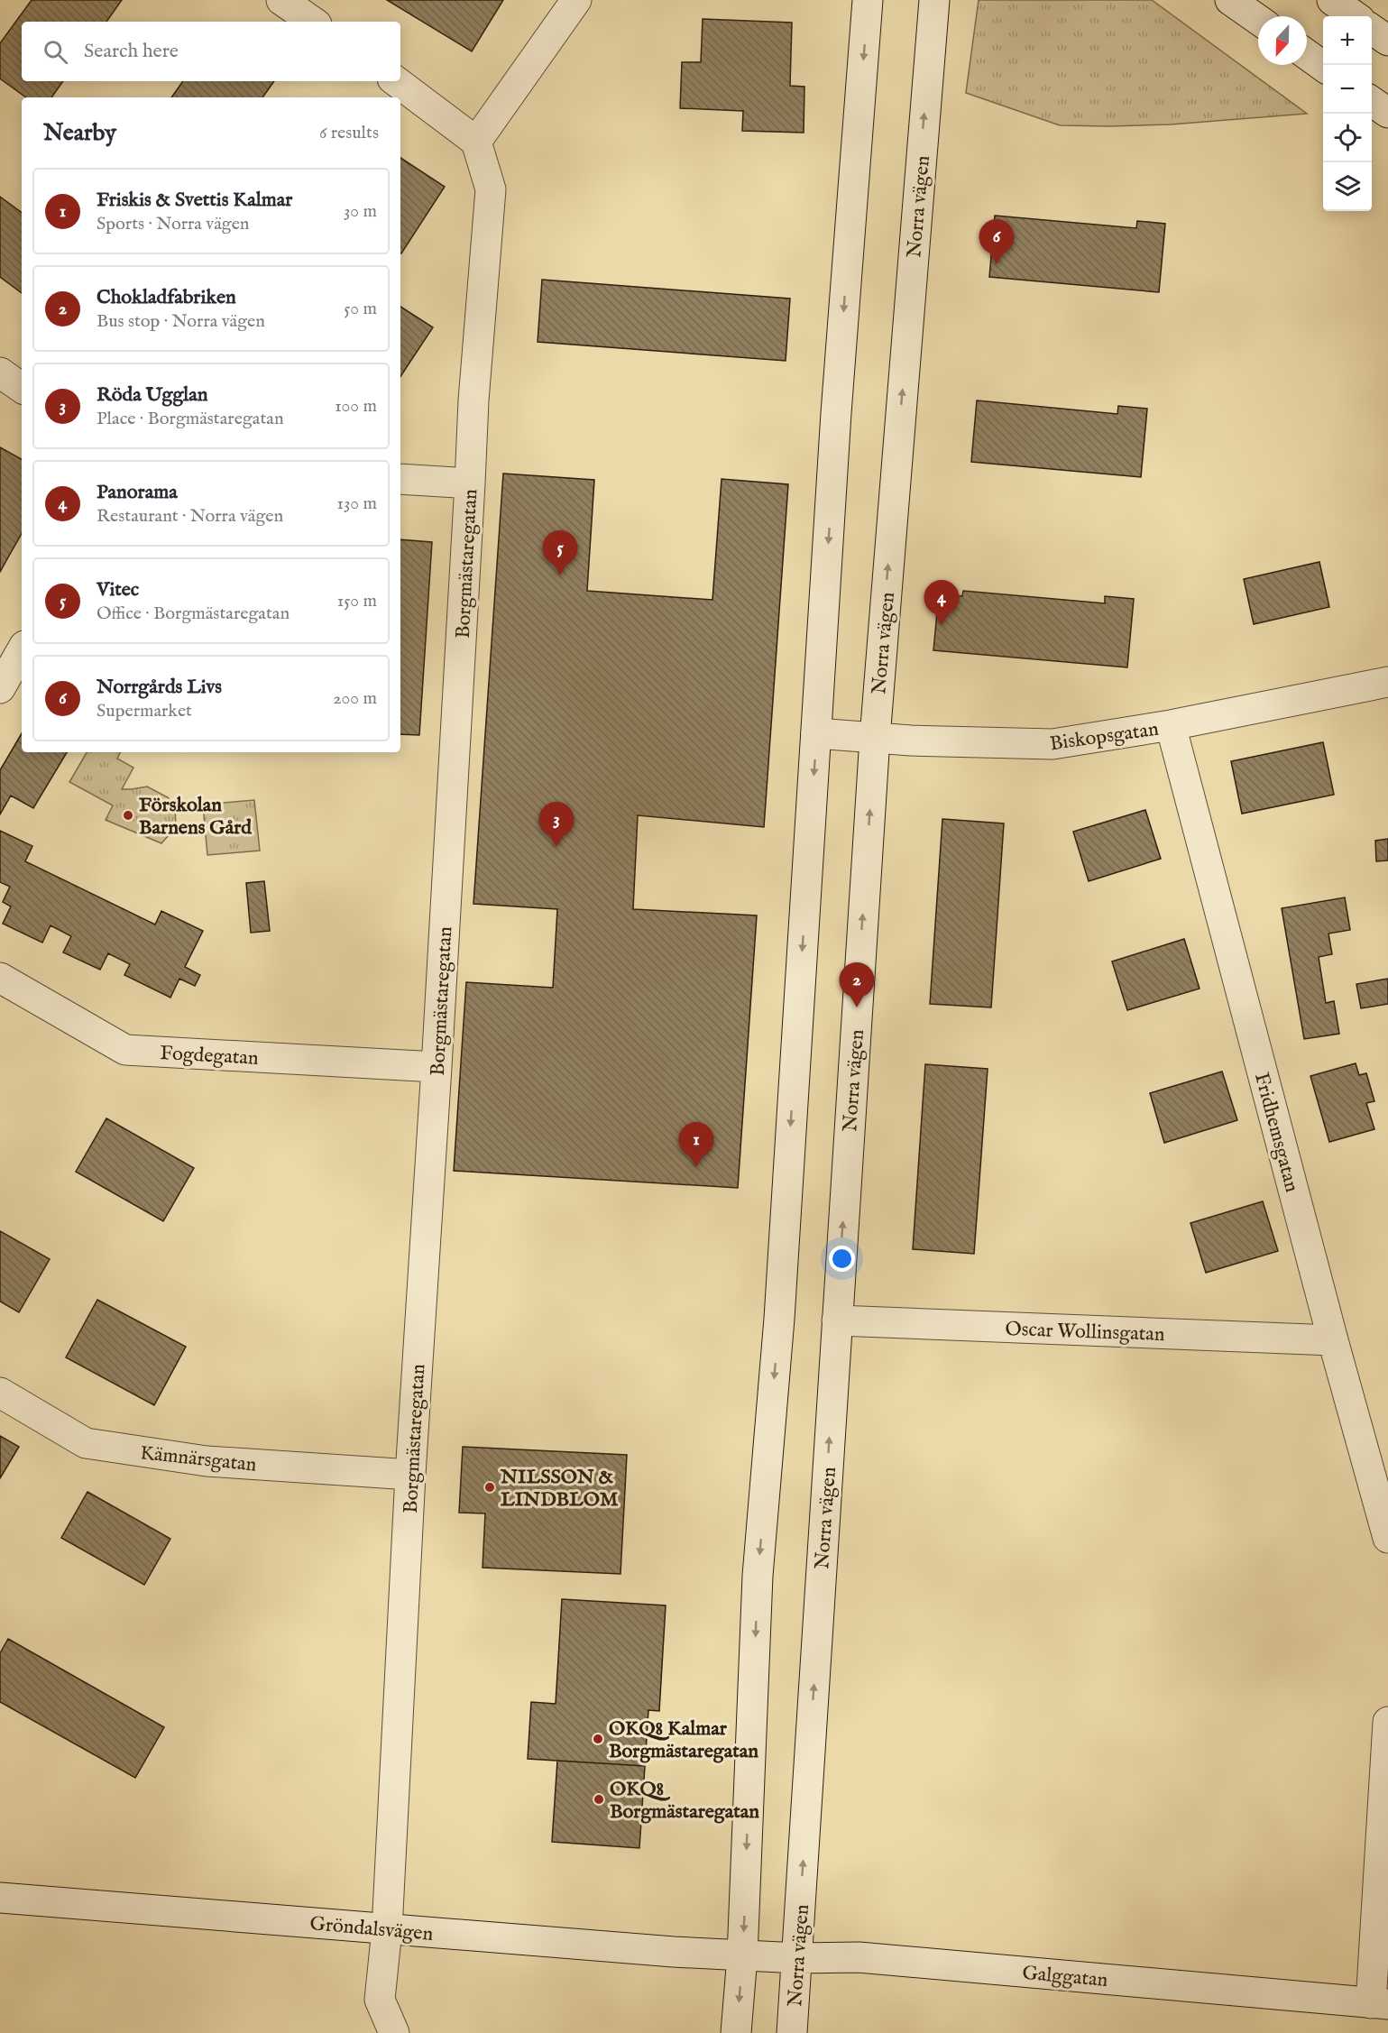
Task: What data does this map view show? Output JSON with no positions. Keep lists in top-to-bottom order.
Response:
{
  "streets": {
    "street": [
      "Norra vägen",
      "Borgmästaregatan",
      "Biskopsgatan",
      "Fogdegatan",
      "Fridhemsgatan",
      "Oscar Wollinsgatan",
      "Kämnärsgatan",
      "Gröndalsvägen",
      "Galggatan"
    ]
  },
  "crossings": [
    ["Norra vägen", "Biskopsgatan"],
    ["Norra vägen", "Oscar Wollinsgatan"],
    ["Norra vägen", "Galggatan"],
    ["Borgmästaregatan", "Fogdegatan"],
    ["Borgmästaregatan", "Kämnärsgatan"],
    ["Borgmästaregatan", "Gröndalsvägen"],
    ["Biskopsgatan", "Fridhemsgatan"],
    ["Fridhemsgatan", "Oscar Wollinsgatan"],
    ["Gröndalsvägen", "Galggatan"]
  ],
  "places": [
    "Förskolan Barnens Gård",
    "NILSSON & LINDBLOM",
    "OKQ8 Kalmar Borgmästaregatan",
    "OKQ8 Borgmästaregatan"
  ],
  "north": "bottom",
  "page": {
    "map_buttons": ["+", "−"],
    "search": "Search here",
    "heading": ["Nearby", "6 results"],
    "list": [
      {
        "mark": "1",
        "name": "Friskis & Svettis Kalmar",
        "note": "Sports · Norra vägen",
        "value": "30 m"
      },
      {
        "mark": "2",
        "name": "Chokladfabriken",
        "note": "Bus stop · Norra vägen",
        "value": "50 m"
      },
      {
        "mark": "3",
        "name": "Röda Ugglan",
        "note": "Place · Borgmästaregatan",
        "value": "100 m"
      },
      {
        "mark": "4",
        "name": "Panorama",
        "note": "Restaurant · Norra vägen",
        "value": "130 m"
      },
      {
        "mark": "5",
        "name": "Vitec",
        "note": "Office · Borgmästaregatan",
        "value": "150 m"
      },
      {
        "mark": "6",
        "name": "Norrgårds Livs",
        "note": "Supermarket",
        "value": "200 m"
      }
    ],
    "pins": [
      "6",
      "5",
      "4",
      "3",
      "2",
      "1"
    ]
  }
}
